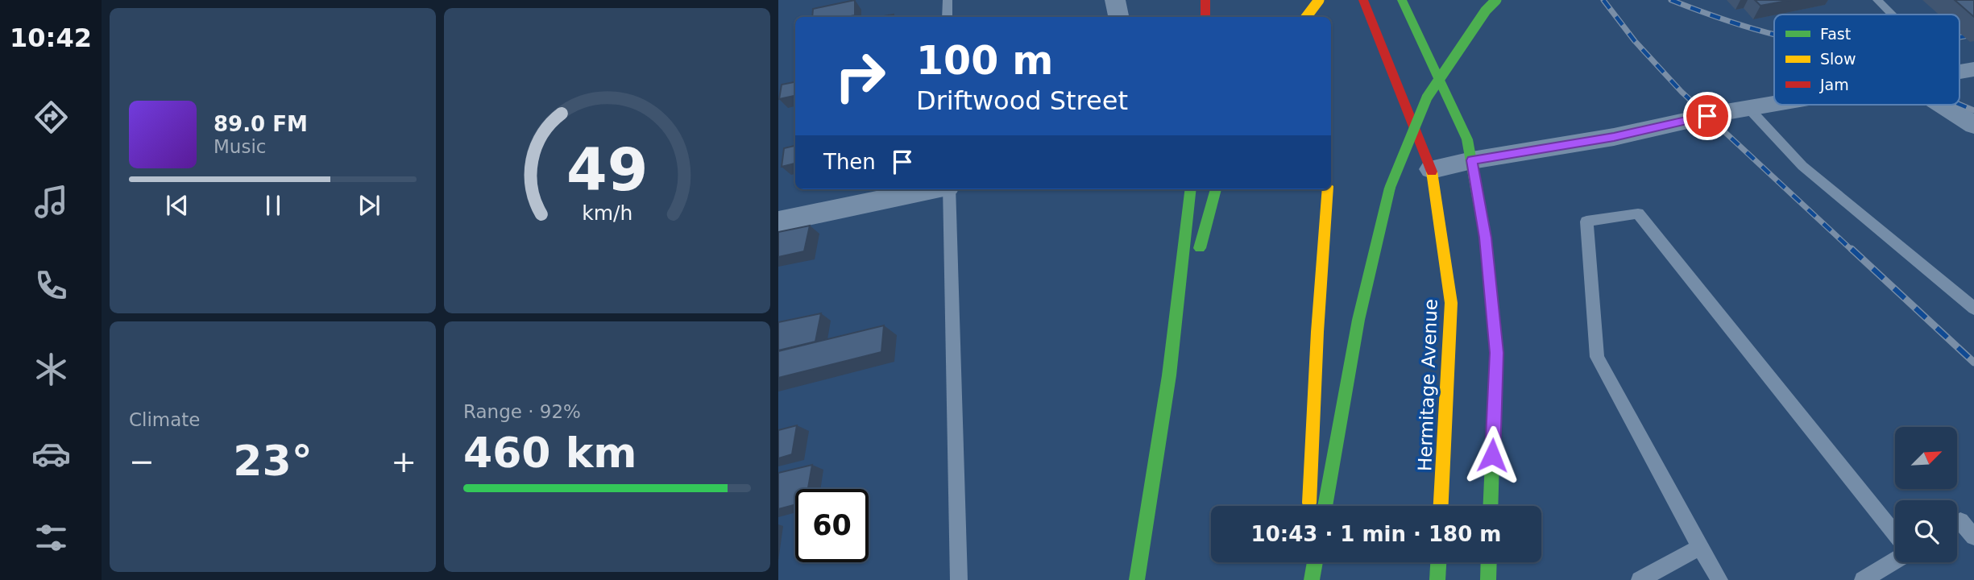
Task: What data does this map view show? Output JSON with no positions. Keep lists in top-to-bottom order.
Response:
{
  "streets": {
    "main road": ["Hermitage Avenue"]
  },
  "legend": ["Fast", "Slow", "Jam"],
  "north": "top right",
  "page": {
    "tabs": "10:42",
    "turn": ["100 m", "Driftwood Street"],
    "song": ["89.0 FM", "Music"],
    "then": "Then",
    "tile": [
      "Climate",
      ["Range · 92%", "460 km"]
    ],
    "heat": ["−", "23°", "+"],
    "limit": "60",
    "trip": "10:43 · 1 min · 180 m",
    "gauge": ["49", "km/h"]
  }
}
